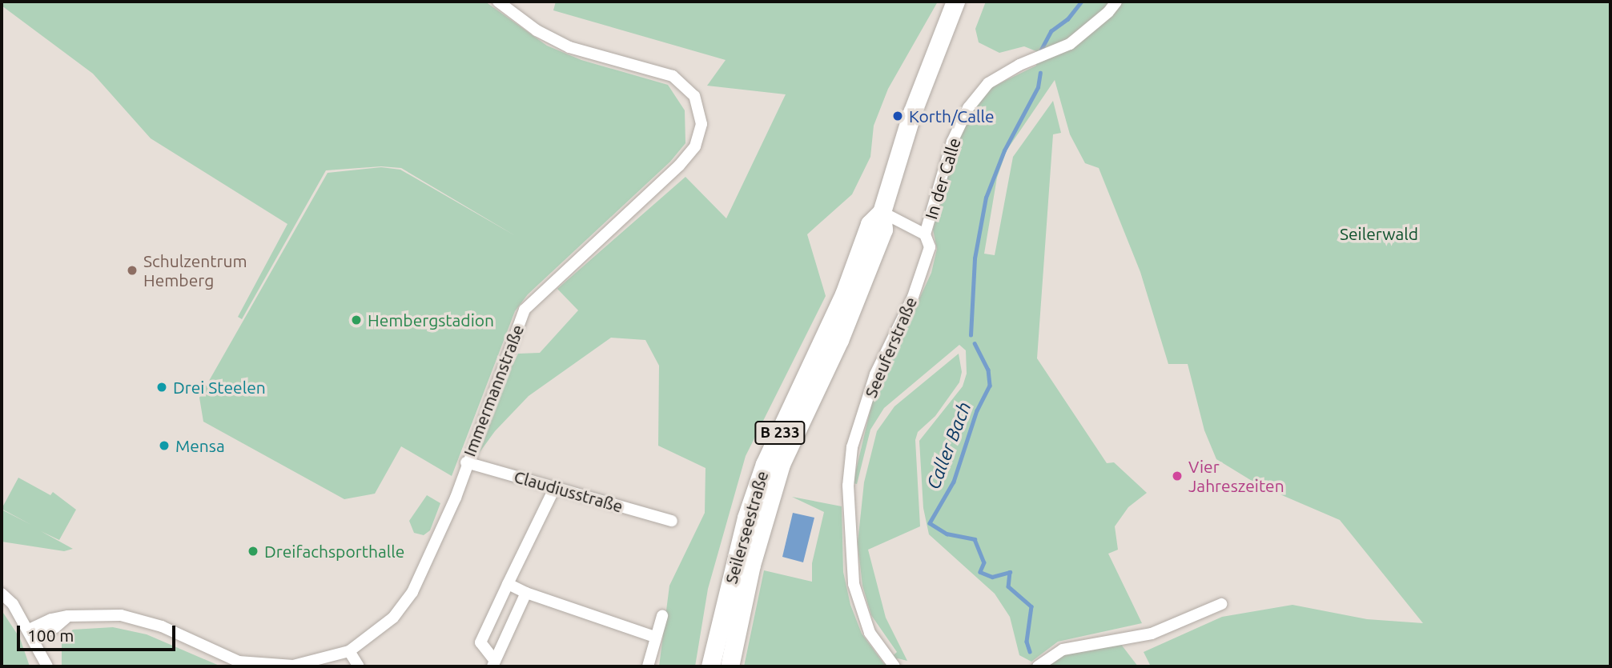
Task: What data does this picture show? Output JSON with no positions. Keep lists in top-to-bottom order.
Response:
{
  "streets": {
    "main road": ["B 233", "Seilerseestraße"],
    "street": [
      "In der Calle",
      "Seeuferstraße",
      "Immermannstraße",
      "Claudiusstraße"
    ]
  },
  "crossings": [
    ["In der Calle", "Seeuferstraße"],
    ["Immermannstraße", "Claudiusstraße"]
  ],
  "water": ["Caller Bach"],
  "parks": ["Seilerwald"],
  "places": [
    "Korth/Calle",
    "Schulzentrum Hemberg",
    "Hembergstadion",
    "Drei Steelen",
    "Mensa",
    "Vier Jahreszeiten",
    "Dreifachsporthalle"
  ],
  "scale_bar": "100 m"
}
